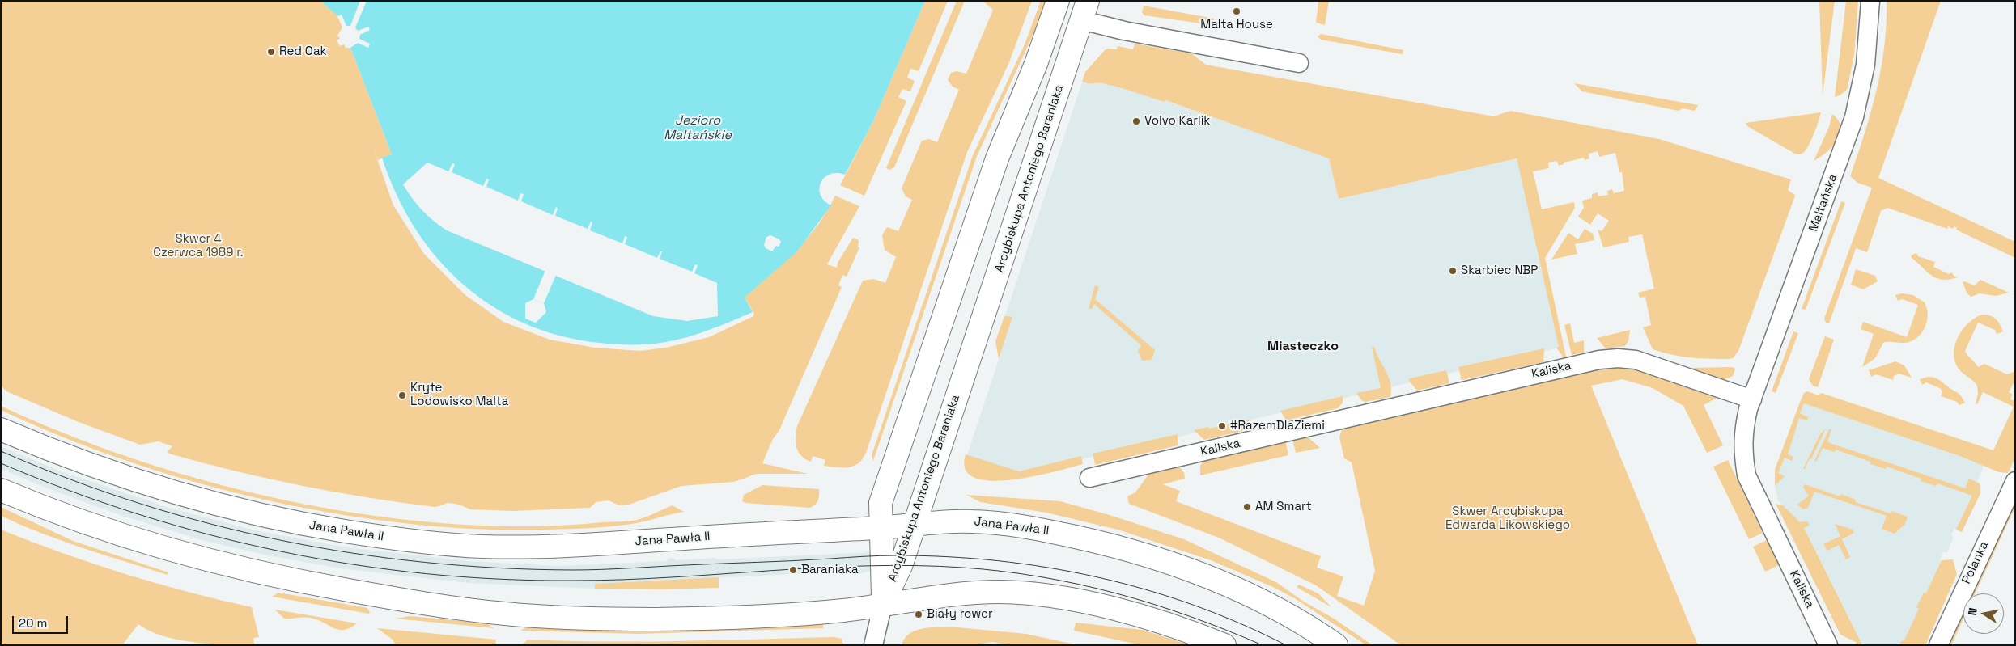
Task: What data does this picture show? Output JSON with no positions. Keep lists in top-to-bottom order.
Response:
{
  "streets": {
    "main road": ["Arcybiskupa Antoniego Baraniaka", "Jana Pawła II"],
    "street": ["Maltańska", "Kaliska", "Polanka"]
  },
  "crossings": [
    ["Arcybiskupa Antoniego Baraniaka", "Jana Pawła II"],
    ["Maltańska", "Kaliska"]
  ],
  "districts": ["Miasteczko"],
  "water": ["Jezioro Maltańskie"],
  "parks": ["Skwer 4 Czerwca 1989 r.", "Skwer Arcybiskupa Edwarda Likowskiego"],
  "places": [
    "Malta House",
    "Red Oak",
    "Volvo Karlik",
    "Skarbiec NBP",
    "Kryte Lodowisko Malta",
    "#RazemDlaZiemi",
    "AM Smart",
    "Baraniaka",
    "Biały rower"
  ],
  "scale_bar": "20 m",
  "north": "left"
}
